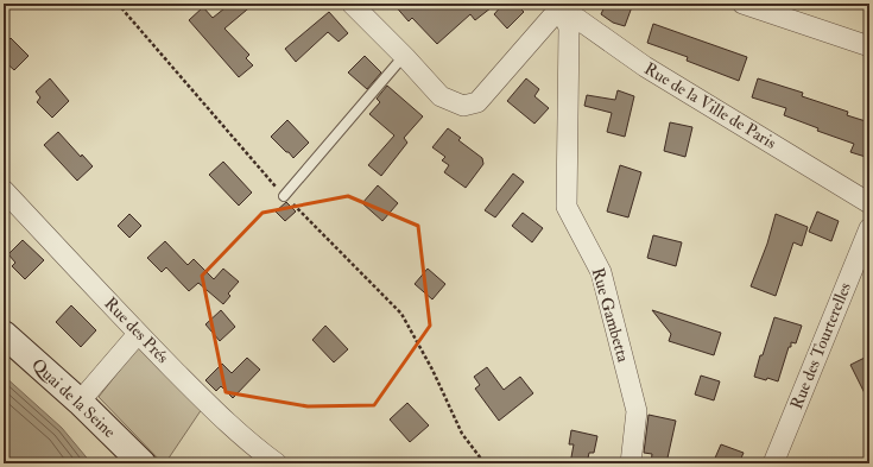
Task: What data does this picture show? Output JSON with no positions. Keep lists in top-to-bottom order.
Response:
{
  "streets": {
    "street": [
      "Rue de la Ville de Paris",
      "Rue Gambetta",
      "Rue des Prés",
      "Rue des Tourterelles",
      "Quai de la Seine"
    ]
  },
  "crossings": [
    ["Rue de la Ville de Paris", "Rue Gambetta"]
  ]
}
